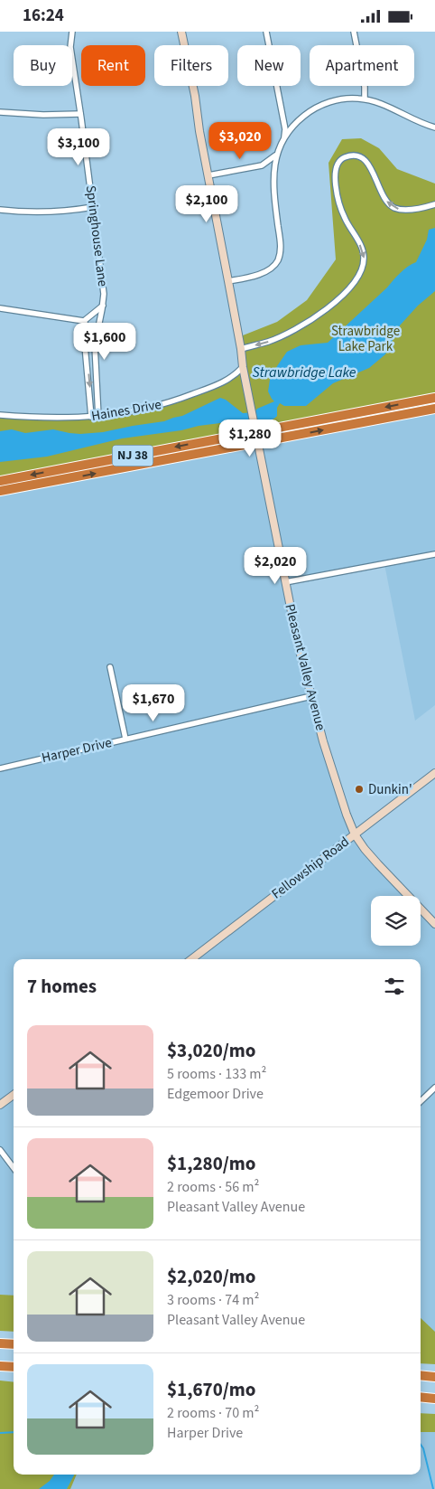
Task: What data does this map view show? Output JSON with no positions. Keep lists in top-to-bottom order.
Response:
{
  "streets": {
    "highway": ["NJ 38"],
    "street": [
      "Springhouse Lane",
      "Haines Drive",
      "Pleasant Valley Avenue",
      "Harper Drive",
      "Fellowship Road"
    ]
  },
  "crossings": [
    ["Springhouse Lane", "Haines Drive"],
    ["Haines Drive", "Pleasant Valley Avenue"],
    ["NJ 38", "Pleasant Valley Avenue"],
    ["Pleasant Valley Avenue", "Harper Drive"],
    ["Pleasant Valley Avenue", "Fellowship Road"]
  ],
  "water": ["Strawbridge Lake"],
  "parks": ["Strawbridge Lake Park"],
  "places": ["Dunkin'"],
  "page": {
    "status": "16:24",
    "chip": [
      "Buy",
      "Rent",
      "Filters",
      "New",
      "Apartment"
    ],
    "price": [
      "$3,020",
      "$3,100",
      "$2,100",
      "$1,600",
      "$1,280",
      "$2,020",
      "$1,670"
    ],
    "heading": "7 homes",
    "list": [
      {
        "name": "$3,020/mo",
        "note": "5 rooms · 133 m² · Edgemoor Drive"
      },
      {
        "name": "$1,280/mo",
        "note": "2 rooms · 56 m² · Pleasant Valley Avenue"
      },
      {
        "name": "$2,020/mo",
        "note": "3 rooms · 74 m² · Pleasant Valley Avenue"
      },
      {
        "name": "$1,670/mo",
        "note": "2 rooms · 70 m² · Harper Drive"
      }
    ]
  }
}
